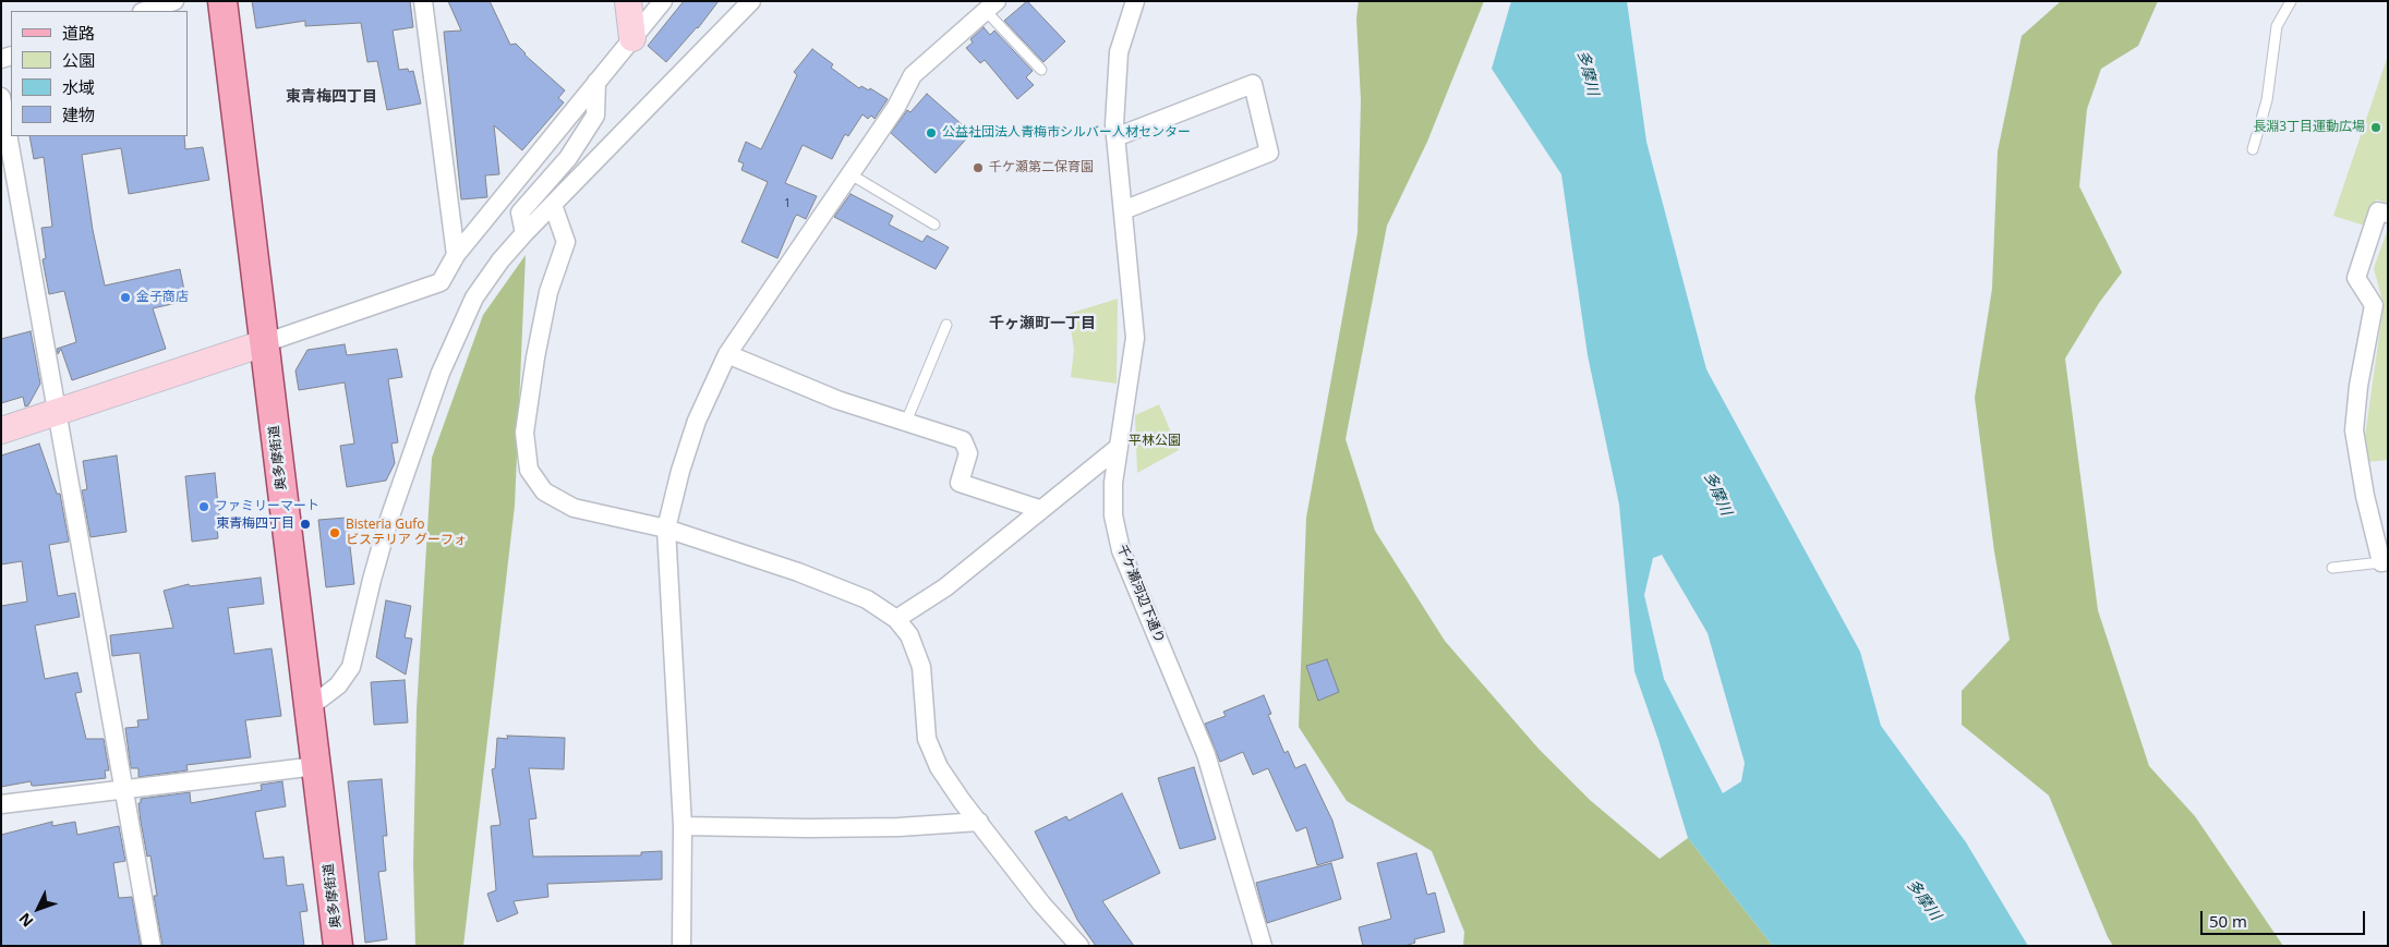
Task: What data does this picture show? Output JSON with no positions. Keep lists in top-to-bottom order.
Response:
{
  "streets": {
    "main road": ["奥多摩街道"],
    "street": ["千ケ瀬河辺下通り"]
  },
  "districts": ["東青梅四丁目", "千ヶ瀬町一丁目"],
  "water": ["多摩川"],
  "parks": ["平林公園"],
  "places": [
    "長淵3丁目運動広場",
    "公益社団法人青梅市シルバー人材センター",
    "千ケ瀬第二保育園",
    "金子商店",
    "ファミリーマート",
    "東青梅四丁目",
    "Bisteria Gufo ビステリア グーフォ"
  ],
  "house_numbers": ["1"],
  "legend": [
    "道路",
    "公園",
    "水域",
    "建物"
  ],
  "scale_bar": "50 m",
  "north": "bottom left"
}
